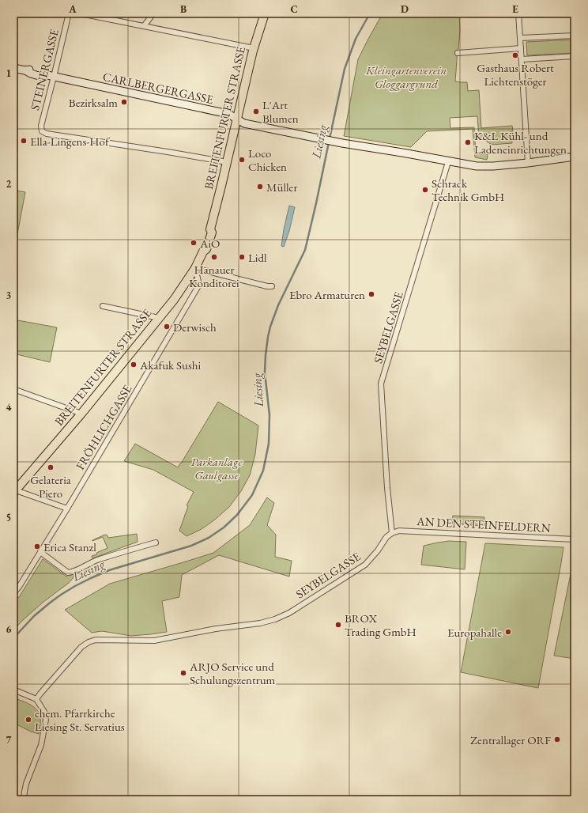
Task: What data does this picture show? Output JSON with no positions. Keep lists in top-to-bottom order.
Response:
{
  "streets": {
    "main road": ["CARLBERGERGASSE", "BREITENFURTER STRASSE"],
    "street": [
      "STEINERGASSE",
      "SEYBELGASSE",
      "FRÖHLICHGASSE",
      "AN DEN STEINFELDERN"
    ]
  },
  "crossings": [
    ["STEINERGASSE", "CARLBERGERGASSE"],
    ["STEINERGASSE", "BREITENFURTER STRASSE"],
    ["CARLBERGERGASSE", "BREITENFURTER STRASSE"],
    ["CARLBERGERGASSE", "SEYBELGASSE"],
    ["BREITENFURTER STRASSE", "FRÖHLICHGASSE"],
    ["SEYBELGASSE", "AN DEN STEINFELDERN"]
  ],
  "water": ["Liesing"],
  "parks": ["Kleingartenverein Gloggargrund", "Parkanlage Gaulgasse"],
  "places": [
    "Gasthaus Robert Lichtenstöger",
    "Bezirksalm",
    "L'Art Blumen",
    "Ella-Lingens-Hof",
    "K&L Kühl- und Ladeneinrichtungen",
    "Loco Chicken",
    "Müller",
    "Schrack Technik GmbH",
    "AiO",
    "Hanauer Konditorei",
    "Lidl",
    "Ebro Armaturen",
    "Derwisch",
    "Akafuk Sushi",
    "Gelateria Piero",
    "Erica Stanzl",
    "BROX Trading GmbH",
    "Europahalle",
    "ARJO Service und Schulungszentrum",
    "ehem. Pfarrkirche Liesing St. Servatius",
    "Zentrallager ORF"
  ],
  "grid": {
    "columns": [
      "A",
      "B",
      "C",
      "D",
      "E"
    ],
    "rows": [
      "1",
      "2",
      "3",
      "4",
      "5",
      "6",
      "7"
    ]
  }
}
